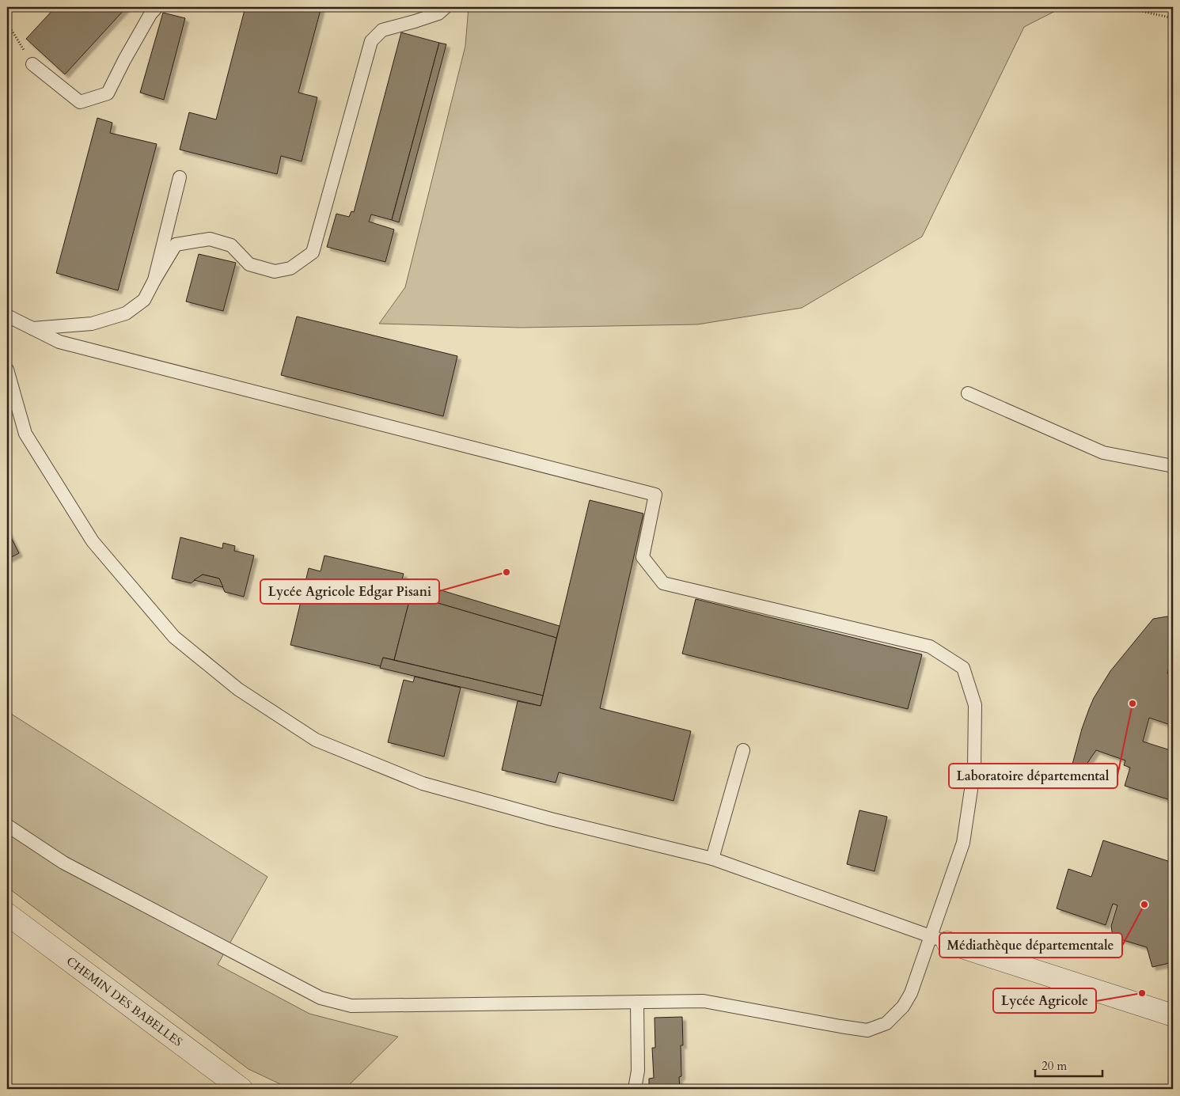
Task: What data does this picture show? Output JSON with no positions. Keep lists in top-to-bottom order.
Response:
{
  "streets": {
    "street": ["CHEMIN DES BABELLES"]
  },
  "places": [
    "Lycée Agricole Edgar Pisani",
    "Laboratoire départemental",
    "Médiathèque départementale",
    "Lycée Agricole"
  ],
  "scale_bar": "20 m"
}
